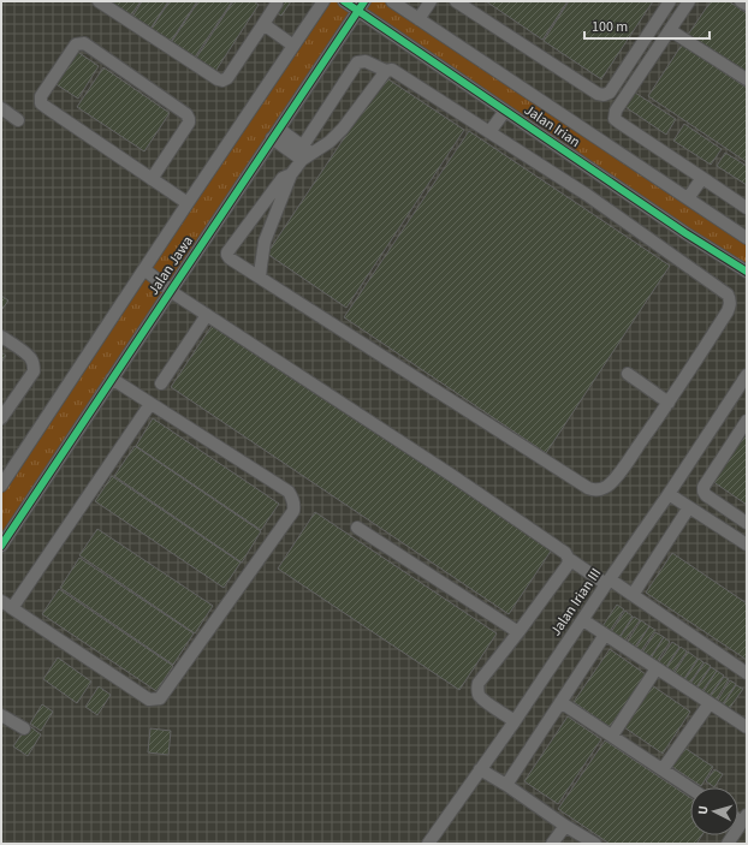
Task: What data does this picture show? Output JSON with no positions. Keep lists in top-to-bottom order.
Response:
{
  "streets": {
    "street": ["Jalan Irian", "Jalan Jawa", "Jalan Irian III"]
  },
  "crossings": [
    ["Jalan Irian", "Jalan Jawa"]
  ],
  "scale_bar": "100 m",
  "north": "left"
}
